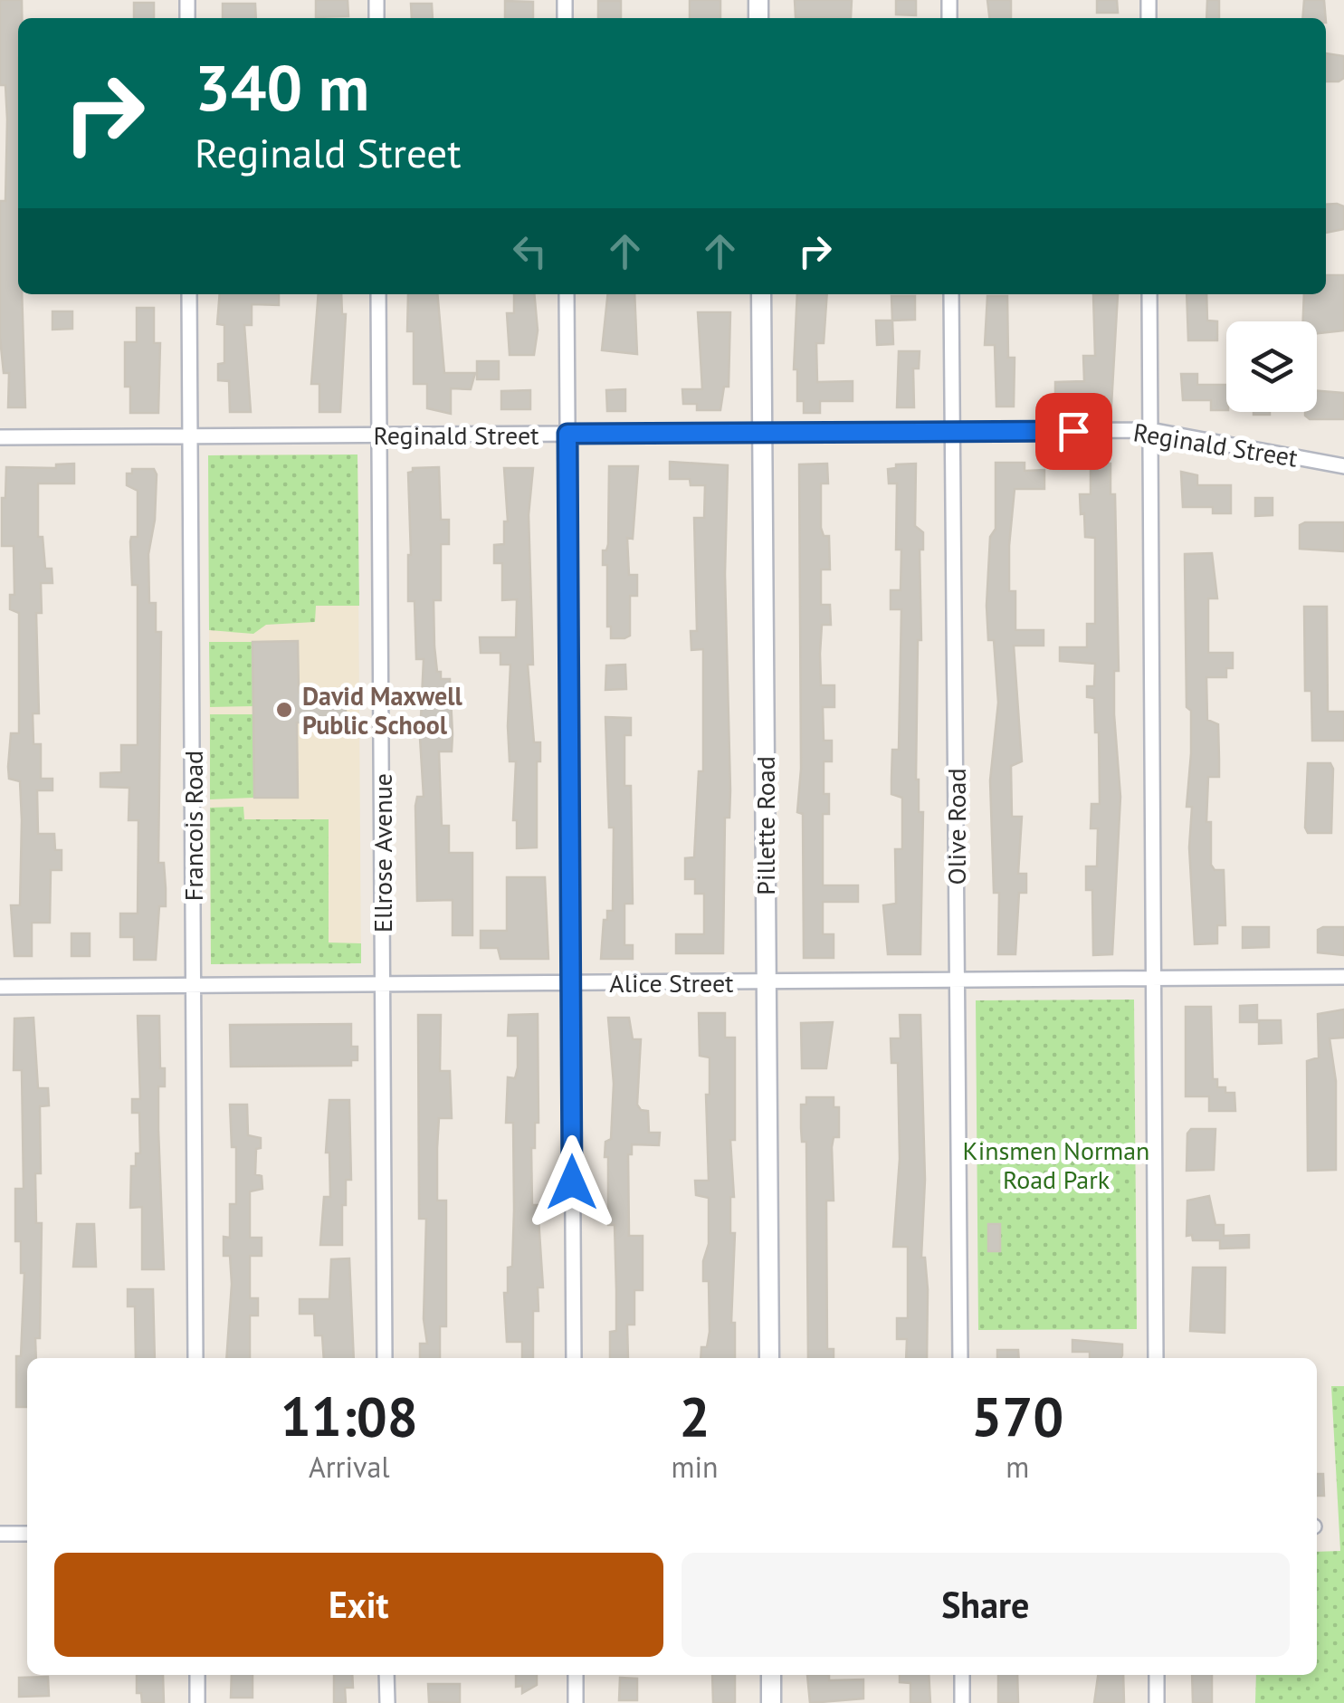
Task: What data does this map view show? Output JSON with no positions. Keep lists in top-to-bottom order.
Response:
{
  "streets": {
    "street": [
      "Reginald Street",
      "Francois Road",
      "Pillette Road",
      "Olive Road",
      "Ellrose Avenue",
      "Alice Street"
    ]
  },
  "crossings": [
    ["Reginald Street", "Francois Road"],
    ["Reginald Street", "Pillette Road"],
    ["Reginald Street", "Olive Road"],
    ["Reginald Street", "Ellrose Avenue"],
    ["Francois Road", "Alice Street"],
    ["Pillette Road", "Alice Street"],
    ["Olive Road", "Alice Street"],
    ["Ellrose Avenue", "Alice Street"]
  ],
  "parks": ["Kinsmen Norman Road Park"],
  "places": ["David Maxwell Public School"],
  "page": {
    "turn": ["340 m", "Reginald Street"],
    "eta": [
      "11:08",
      "Arrival",
      "2",
      "min",
      "570",
      "m"
    ],
    "buttons": ["Exit", "Share"]
  }
}
